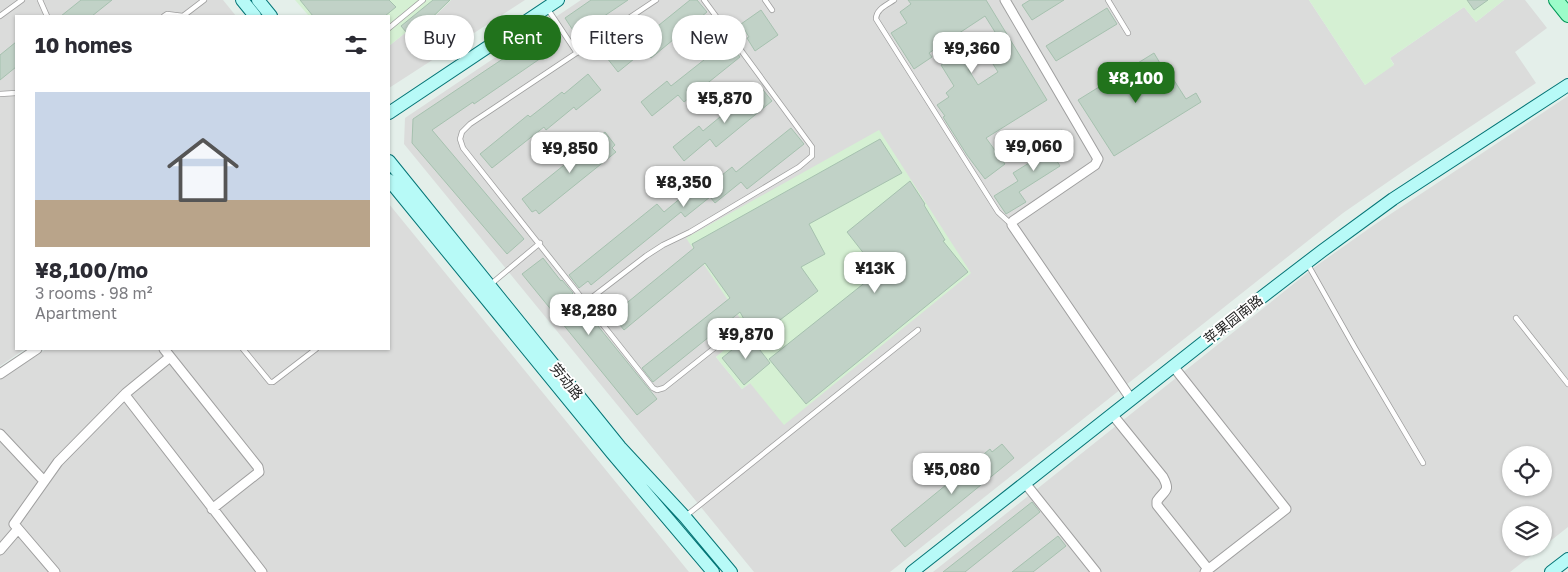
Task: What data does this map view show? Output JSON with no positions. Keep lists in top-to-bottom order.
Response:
{
  "streets": {
    "street": ["苹果园南路", "劳动路"]
  },
  "page": {
    "chip": [
      "Buy",
      "Rent",
      "Filters",
      "New"
    ],
    "heading": "10 homes",
    "price": [
      "¥9,360",
      "¥8,100",
      "¥5,870",
      "¥9,060",
      "¥9,850",
      "¥8,350",
      "¥13K",
      "¥8,280",
      "¥9,870",
      "¥5,080"
    ],
    "list": [
      {
        "name": "¥8,100/mo",
        "note": "3 rooms · 98 m² · Apartment"
      }
    ]
  }
}
